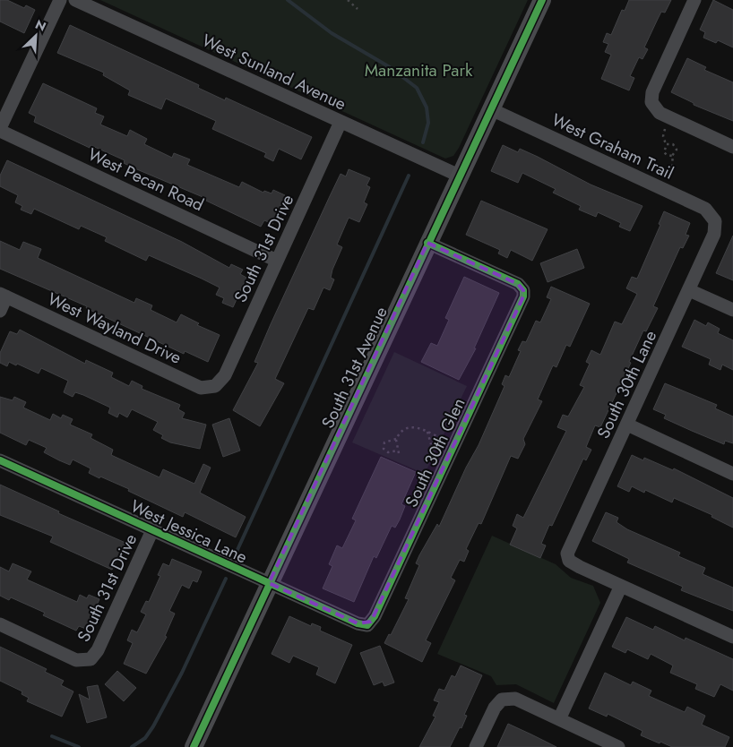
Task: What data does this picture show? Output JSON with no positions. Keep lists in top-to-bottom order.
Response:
{
  "streets": {
    "street": [
      "West Sunland Avenue",
      "West Graham Trail",
      "West Pecan Road",
      "South 31st Drive",
      "West Wayland Drive",
      "South 31st Avenue",
      "South 30th Lane",
      "South 30th Glen",
      "West Jessica Lane"
    ]
  },
  "crossings": [
    ["West Sunland Avenue", "South 31st Drive"],
    ["West Sunland Avenue", "South 31st Avenue"],
    ["West Graham Trail", "South 31st Avenue"],
    ["West Graham Trail", "South 30th Lane"],
    ["West Pecan Road", "South 31st Drive"],
    ["South 31st Drive", "West Wayland Drive"],
    ["South 31st Drive", "West Jessica Lane"],
    ["South 31st Avenue", "South 30th Glen"],
    ["South 31st Avenue", "West Jessica Lane"],
    ["South 30th Glen", "West Jessica Lane"]
  ],
  "parks": ["Manzanita Park"],
  "north": "top right"
}
